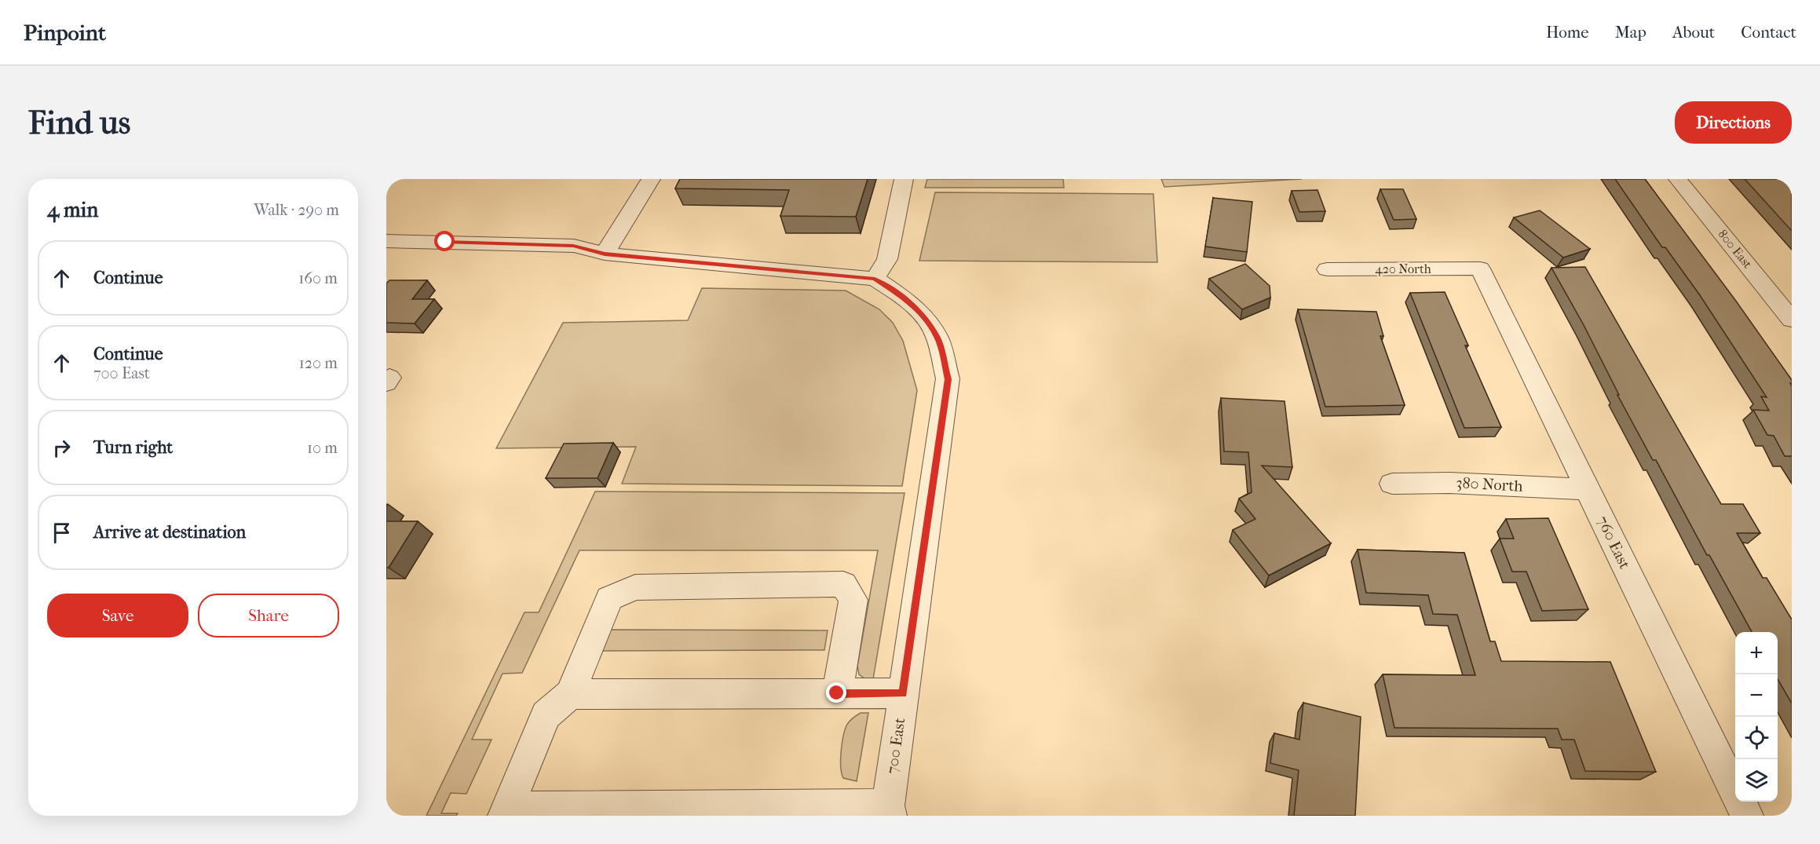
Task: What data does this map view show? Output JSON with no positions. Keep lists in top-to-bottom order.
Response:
{
  "streets": {
    "street": [
      "800 East",
      "420 North",
      "380 North",
      "760 East",
      "700 East"
    ]
  },
  "crossings": [
    ["420 North", "760 East"],
    ["380 North", "760 East"]
  ],
  "page": {
    "header": "Pinpoint",
    "nav": [
      "Home",
      "Map",
      "About",
      "Contact"
    ],
    "buttons": [
      "Directions",
      ["Save", "Share"]
    ],
    "title": "Find us",
    "heading": ["4 min", "Walk · 290 m"],
    "list": [
      ["Continue", "160 m"],
      ["Continue", "700 East", "120 m"],
      ["Turn right", "10 m"],
      "Arrive at destination"
    ],
    "map_buttons": ["+", "−"]
  }
}
